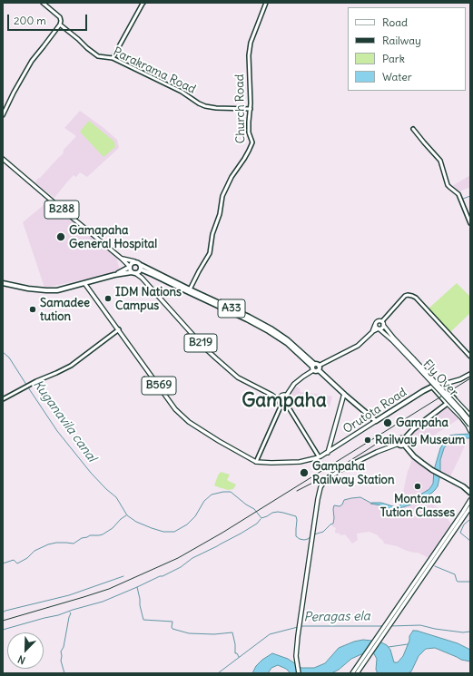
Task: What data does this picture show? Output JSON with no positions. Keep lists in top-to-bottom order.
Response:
{
  "streets": {
    "highway": ["A33", "Orutota Road"],
    "main road": [
      "B288",
      "B219",
      "Fly Over",
      "B569"
    ],
    "street": ["Parakrama Road", "Church Road"]
  },
  "crossings": [
    ["Parakrama Road", "Church Road"],
    ["Church Road", "A33"],
    ["B288", "A33"],
    ["B288", "B219"],
    ["A33", "B219"],
    ["B569", "Orutota Road"]
  ],
  "districts": ["Gampaha"],
  "water": ["Kuganavila canal", "Peragas ela"],
  "places": [
    "Gamapaha General Hospital",
    "IDM Nations Campus",
    "Samadee tution",
    "Gampaha",
    "Railway Museum",
    "Gampaha Railway Station",
    "Montana Tution Classes"
  ],
  "legend": [
    "Road",
    "Railway",
    "Park",
    "Water"
  ],
  "scale_bar": "200 m",
  "north": "bottom left"
}
